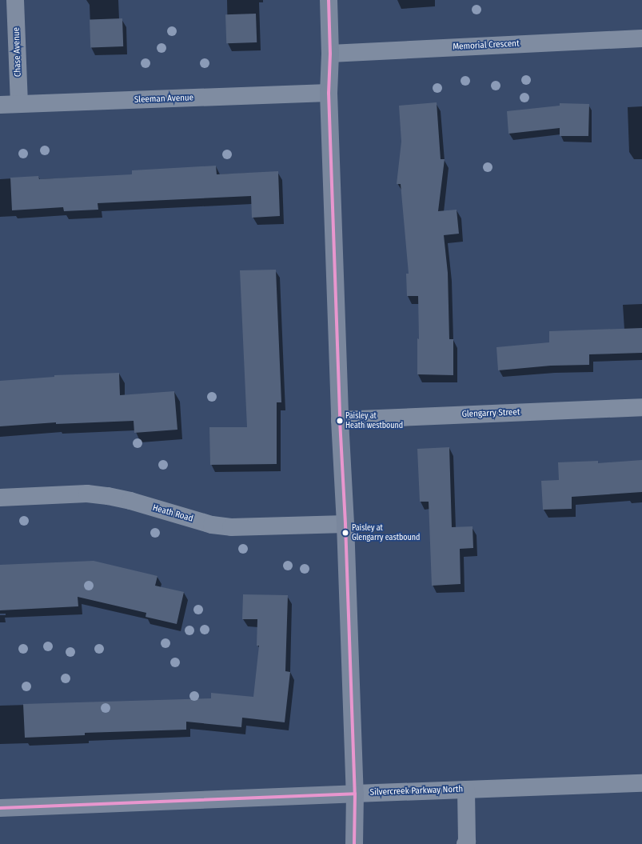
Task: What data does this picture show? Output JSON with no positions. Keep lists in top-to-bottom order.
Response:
{
  "streets": {
    "main road": ["Silvercreek Parkway North"],
    "street": [
      "Memorial Crescent",
      "Chase Avenue",
      "Sleeman Avenue",
      "Glengarry Street",
      "Heath Road"
    ]
  },
  "crossings": [
    ["Chase Avenue", "Sleeman Avenue"]
  ],
  "places": ["Paisley at Heath westbound", "Paisley at Glengarry eastbound"]
}
